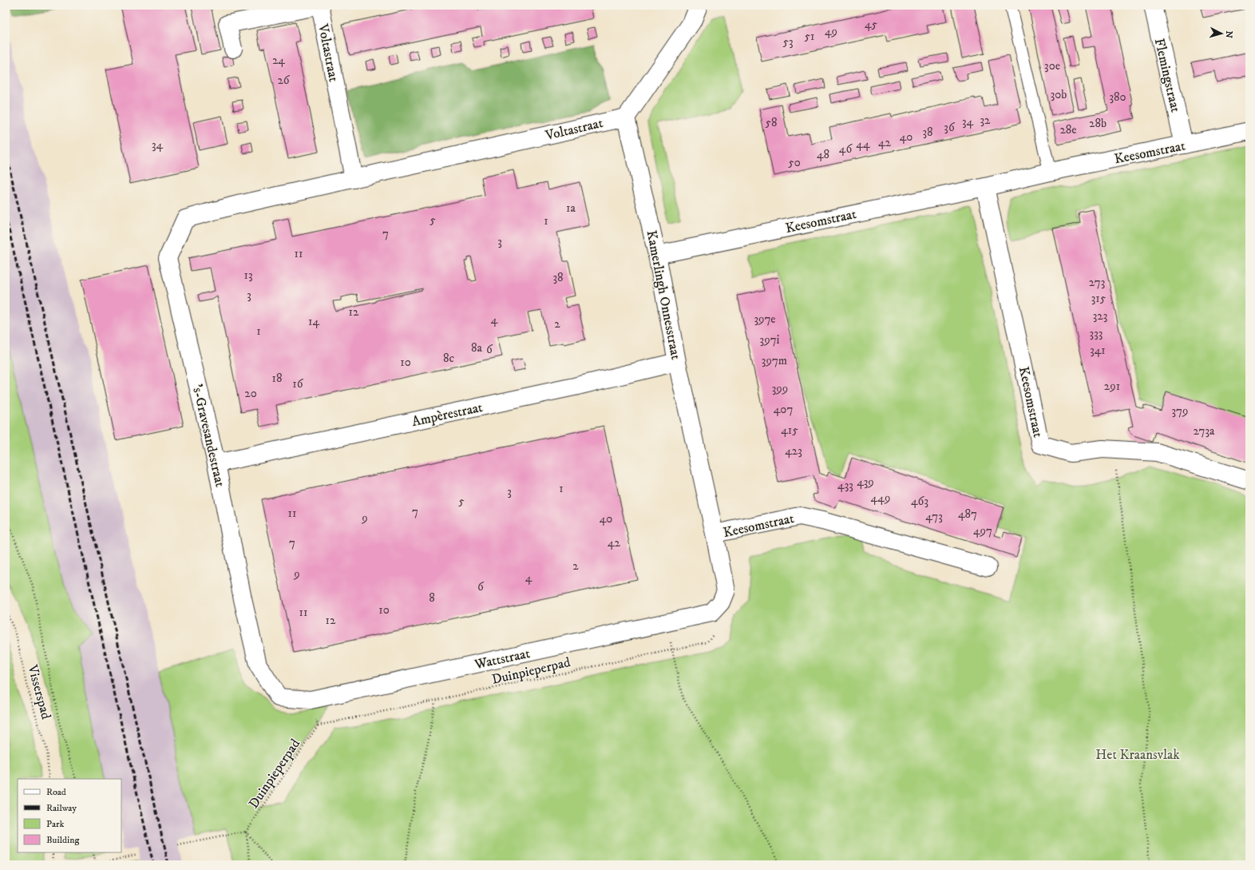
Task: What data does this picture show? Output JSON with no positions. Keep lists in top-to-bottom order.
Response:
{
  "streets": {
    "street": [
      "Voltastraat",
      "Flemingstraat",
      "Keesomstraat",
      "Kamerlingh Onnesstraat",
      "Ampèrestraat",
      "'s-Gravesandestraat",
      "Wattstraat"
    ],
    "path": ["Duinpieperpad", "Visserspad"]
  },
  "crossings": [
    ["Voltastraat", "Kamerlingh Onnesstraat"],
    ["Voltastraat", "'s-Gravesandestraat"],
    ["Flemingstraat", "Keesomstraat"],
    ["Keesomstraat", "Kamerlingh Onnesstraat"],
    ["Kamerlingh Onnesstraat", "Ampèrestraat"],
    ["Kamerlingh Onnesstraat", "Wattstraat"],
    ["Kamerlingh Onnesstraat", "Duinpieperpad"],
    ["Ampèrestraat", "'s-Gravesandestraat"],
    ["'s-Gravesandestraat", "Wattstraat"],
    ["Wattstraat", "Duinpieperpad"]
  ],
  "parks": ["Het Kraansvlak"],
  "house_numbers": [
    "45",
    "49",
    "51",
    "53",
    "24",
    "30e",
    "26",
    "30b",
    "380",
    "32",
    "34",
    "58",
    "28b",
    "36",
    "28e",
    "38",
    "40",
    "42",
    "44",
    "34",
    "46",
    "48",
    "50",
    "1a",
    "5",
    "1",
    "7",
    "3",
    "11",
    "13",
    "38",
    "273",
    "3",
    "315",
    "12",
    "323",
    "397e",
    "4",
    "14",
    "2",
    "1",
    "333",
    "397i",
    "8a",
    "6",
    "341",
    "8c",
    "397m",
    "10",
    "18",
    "16",
    "291",
    "399",
    "20",
    "407",
    "379",
    "415",
    "273a",
    "423",
    "439",
    "433",
    "1",
    "3",
    "449",
    "5",
    "463",
    "7",
    "11",
    "487",
    "473",
    "9",
    "40",
    "497",
    "7",
    "42",
    "2",
    "9",
    "4",
    "6",
    "8",
    "10",
    "11",
    "12"
  ],
  "legend": [
    "Road",
    "Railway",
    "Park",
    "Building"
  ],
  "north": "right"
}
